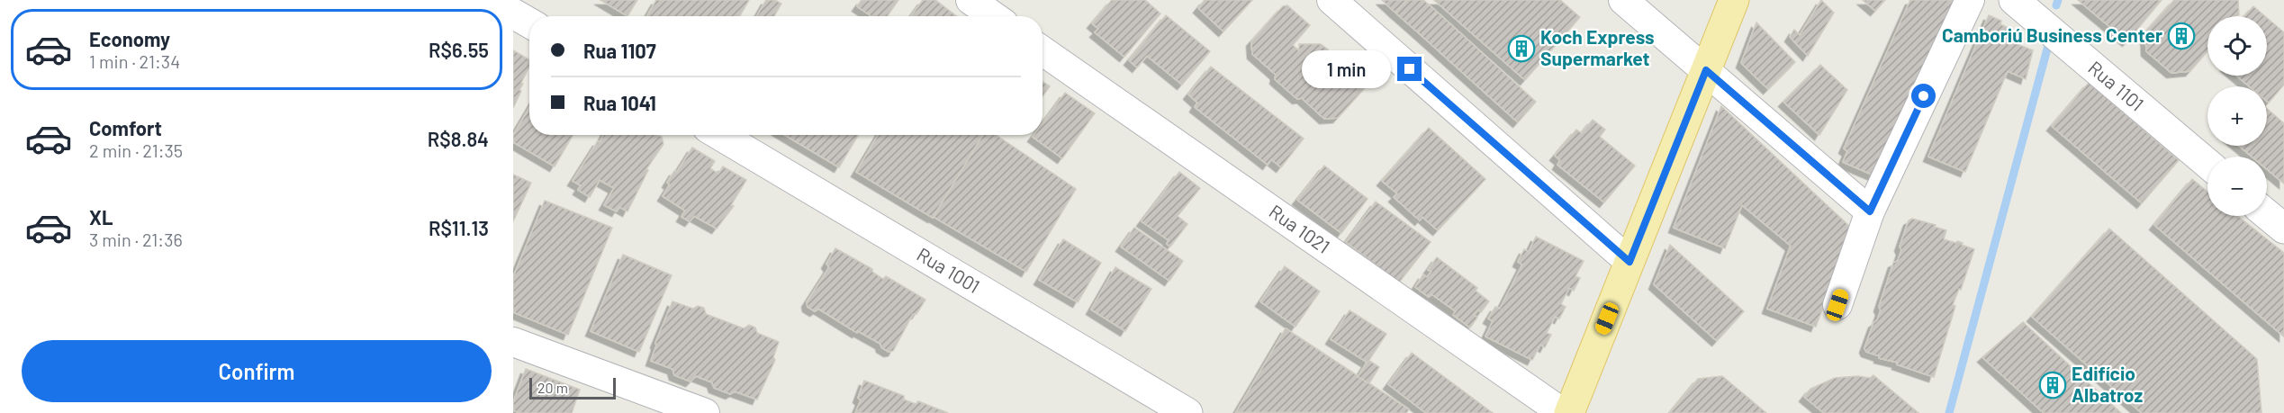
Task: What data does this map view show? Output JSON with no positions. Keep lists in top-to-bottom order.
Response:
{
  "streets": {
    "street": ["Rua 1101", "Rua 1021", "Rua 1001"]
  },
  "places": {
    "building": ["Camboriú Business Center", "Koch Express Supermarket", "Edifício Albatroz"]
  },
  "scale_bar": "20 m",
  "page": {
    "list": [
      {
        "name": "Economy",
        "note": "1 min · 21:34",
        "value": "R$6.55"
      },
      {
        "name": "Comfort",
        "note": "2 min · 21:35",
        "value": "R$8.84"
      },
      {
        "name": "XL",
        "note": "3 min · 21:36",
        "value": "R$11.13"
      }
    ],
    "map_buttons": ["+", "−"],
    "banner": ["Rua 1107", "Rua 1041"],
    "bubble": "1 min",
    "buttons": "Confirm",
    "scale": "20 m"
  }
}
